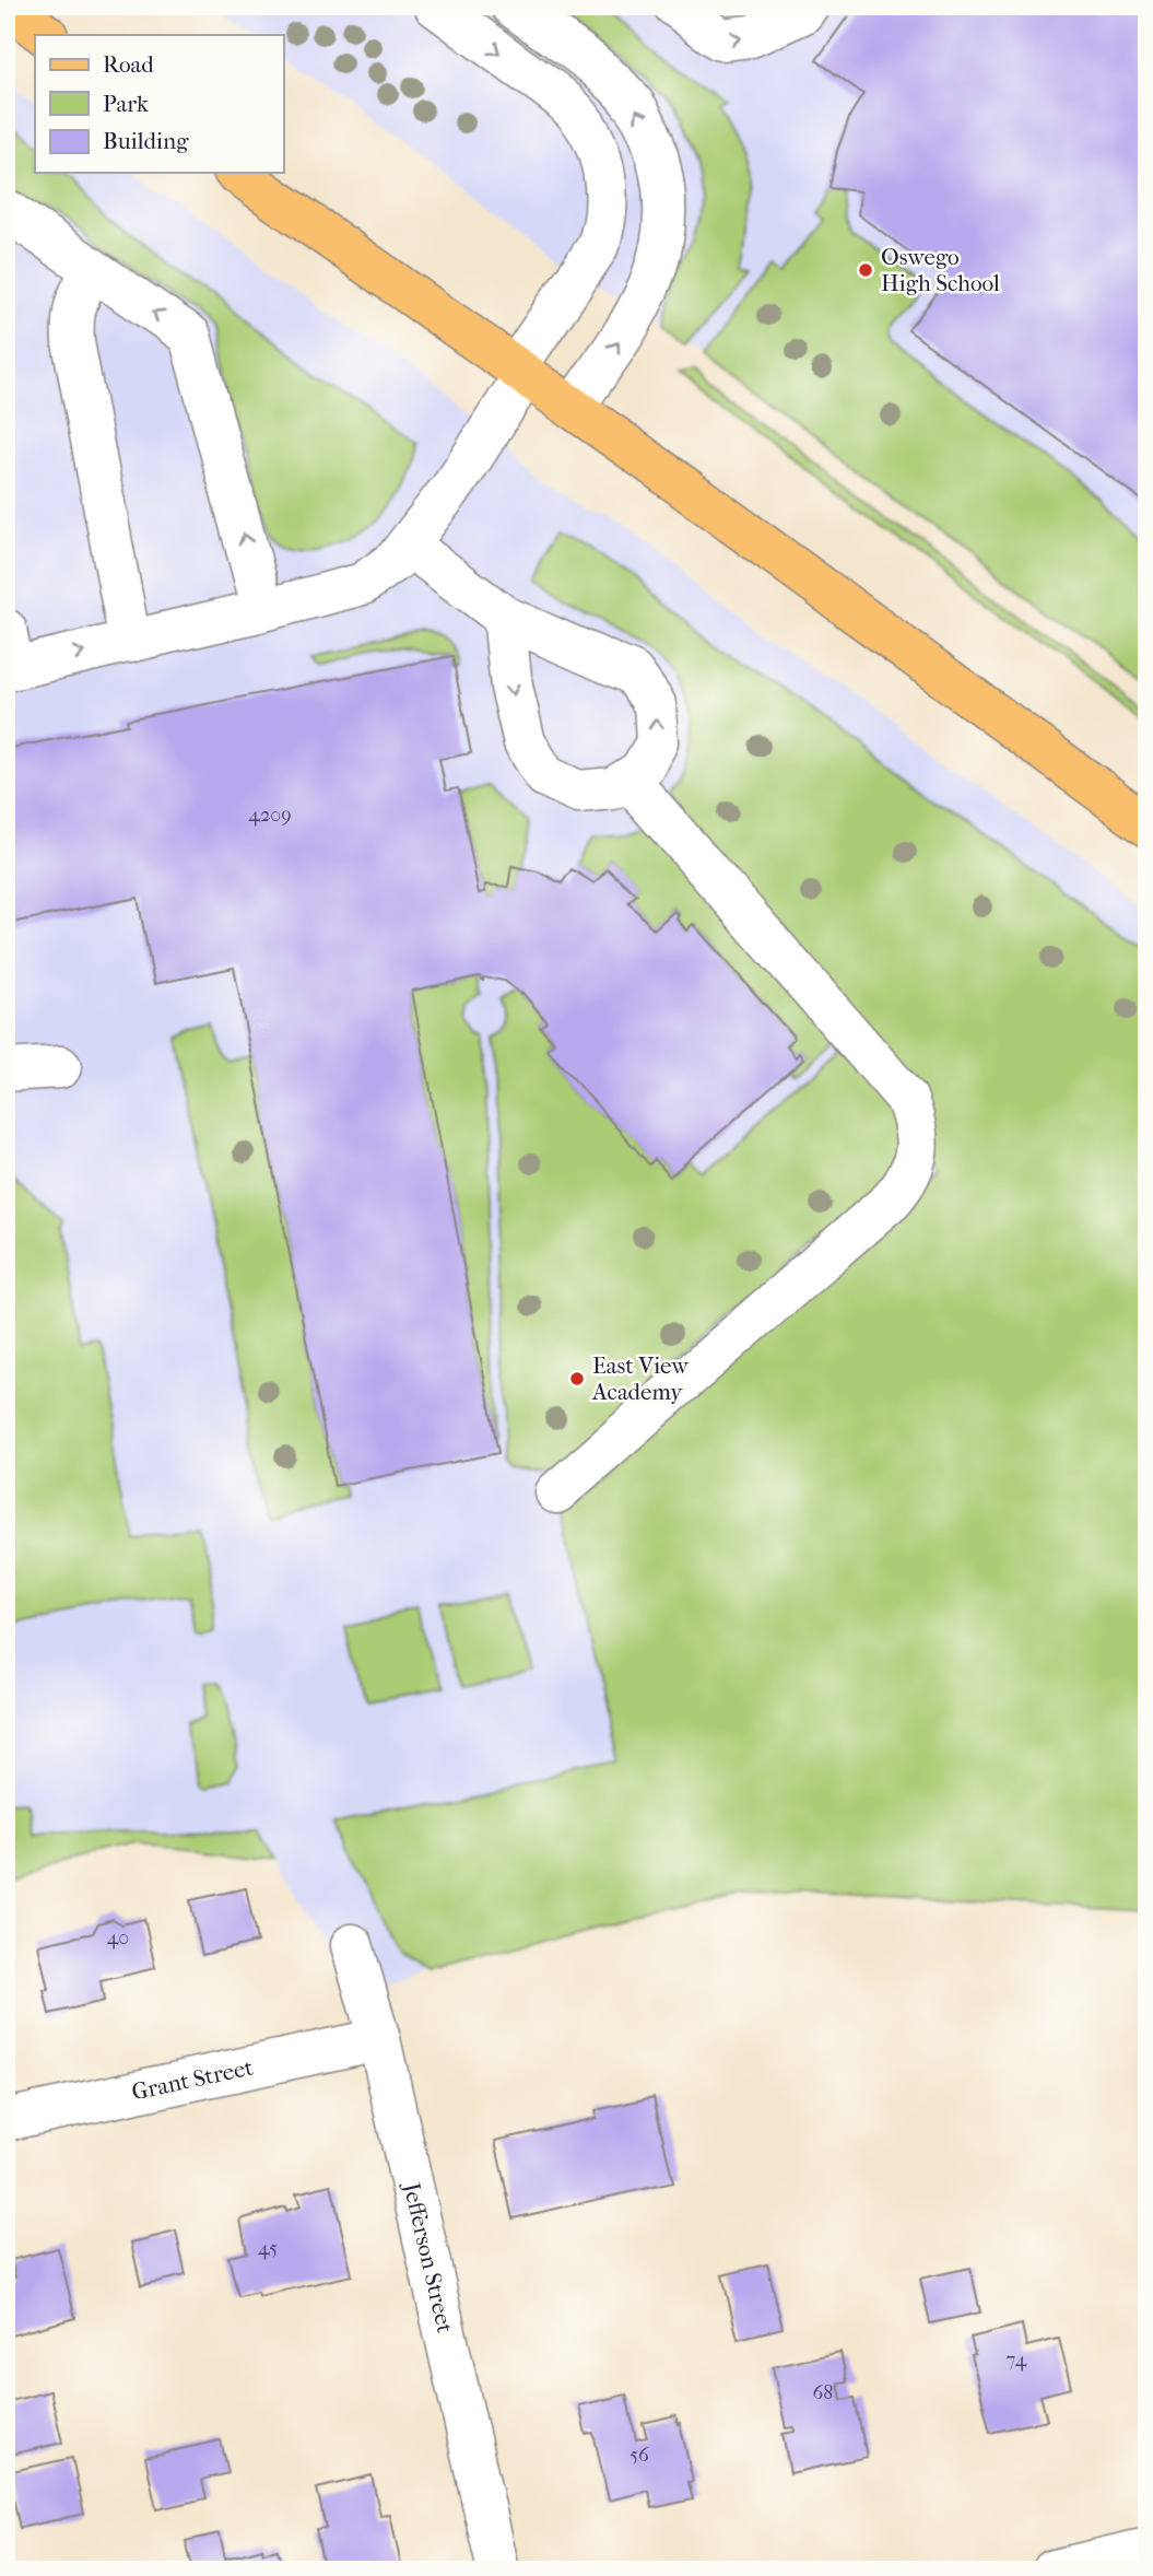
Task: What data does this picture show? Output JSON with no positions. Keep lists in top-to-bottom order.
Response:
{
  "streets": {
    "street": ["Grant Street", "Jefferson Street"]
  },
  "crossings": [
    ["Grant Street", "Jefferson Street"]
  ],
  "places": ["Oswego High School", "East View Academy"],
  "house_numbers": [
    "4209",
    "40",
    "45",
    "74",
    "68",
    "56"
  ],
  "legend": ["Road", "Park", "Building"]
}
